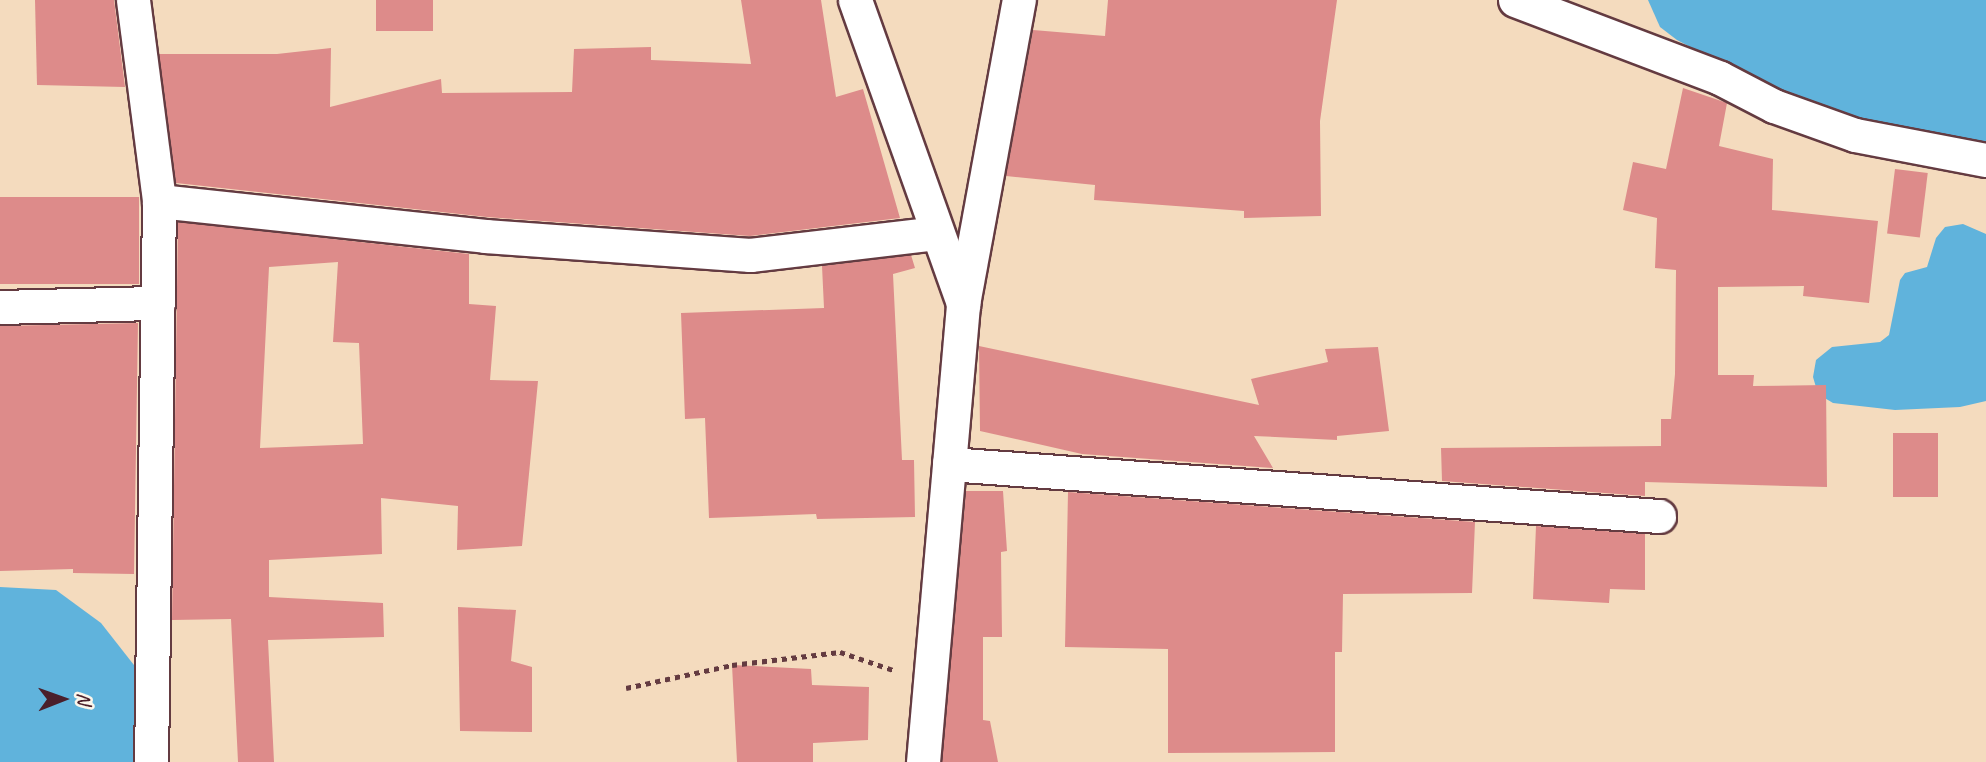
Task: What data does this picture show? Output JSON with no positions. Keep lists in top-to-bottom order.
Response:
{
  "north": "right"
}
